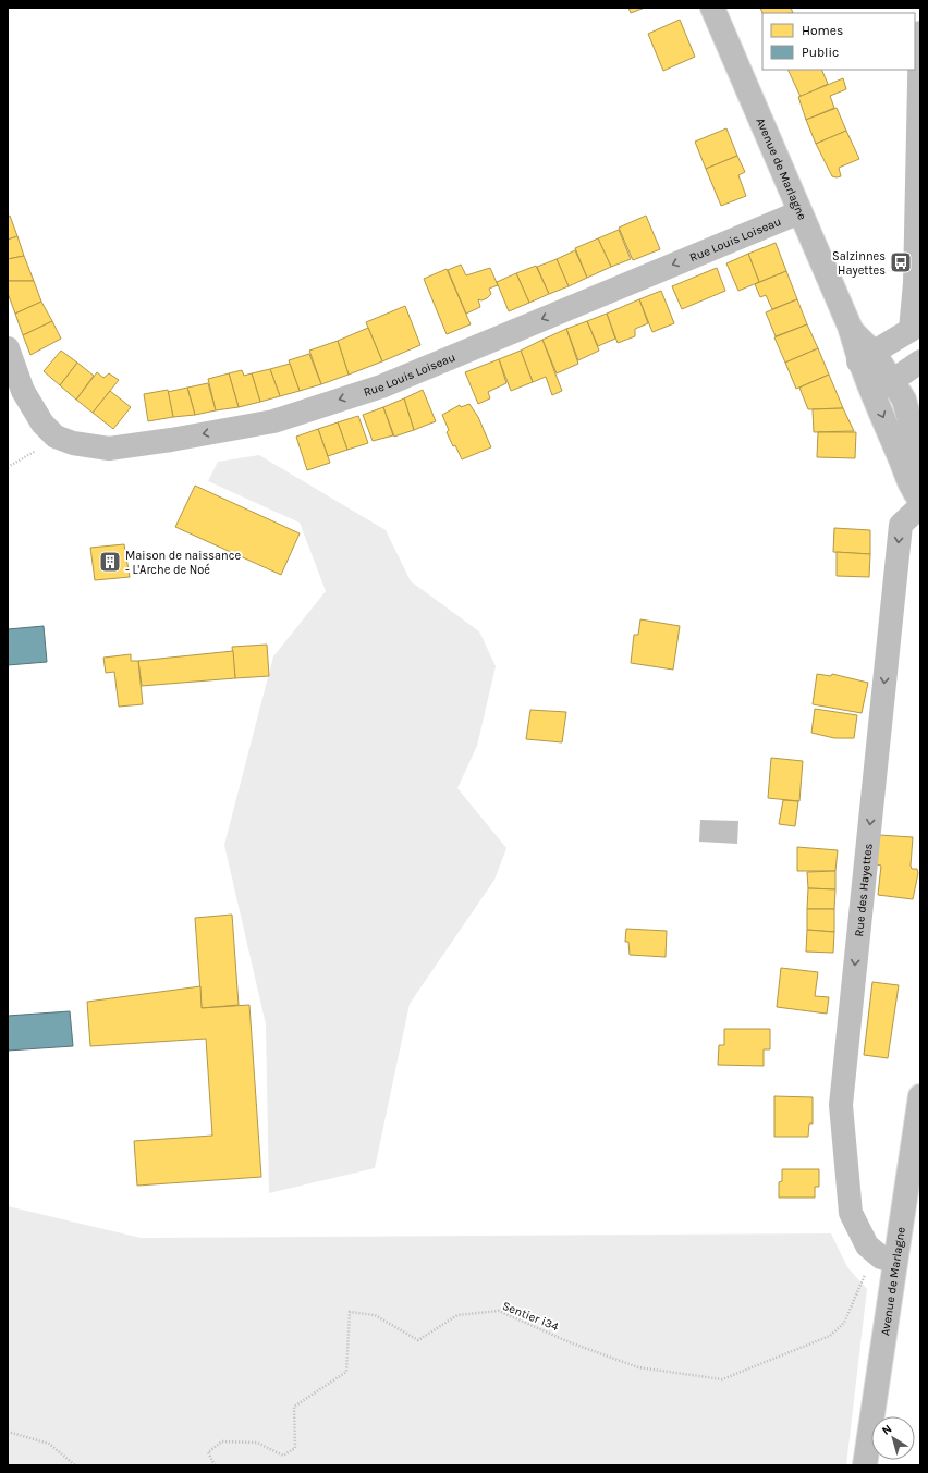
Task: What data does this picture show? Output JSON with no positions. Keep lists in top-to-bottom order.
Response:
{
  "streets": {
    "street": ["Avenue de Marlagne", "Rue Louis Loiseau", "Rue des Hayettes"],
    "path": ["Sentier i34"]
  },
  "crossings": [
    ["Avenue de Marlagne", "Rue Louis Loiseau"],
    ["Avenue de Marlagne", "Rue des Hayettes"],
    ["Avenue de Marlagne", "Sentier i34"],
    ["Rue des Hayettes", "Sentier i34"]
  ],
  "one_way": ["Rue Louis Loiseau", "Rue des Hayettes"],
  "places": {
    "bus stop": ["Salzinnes Hayettes"],
    "building": ["Maison de naissance - L'Arche de Noé"]
  },
  "legend": ["Homes", "Public"],
  "north": "top left"
}
